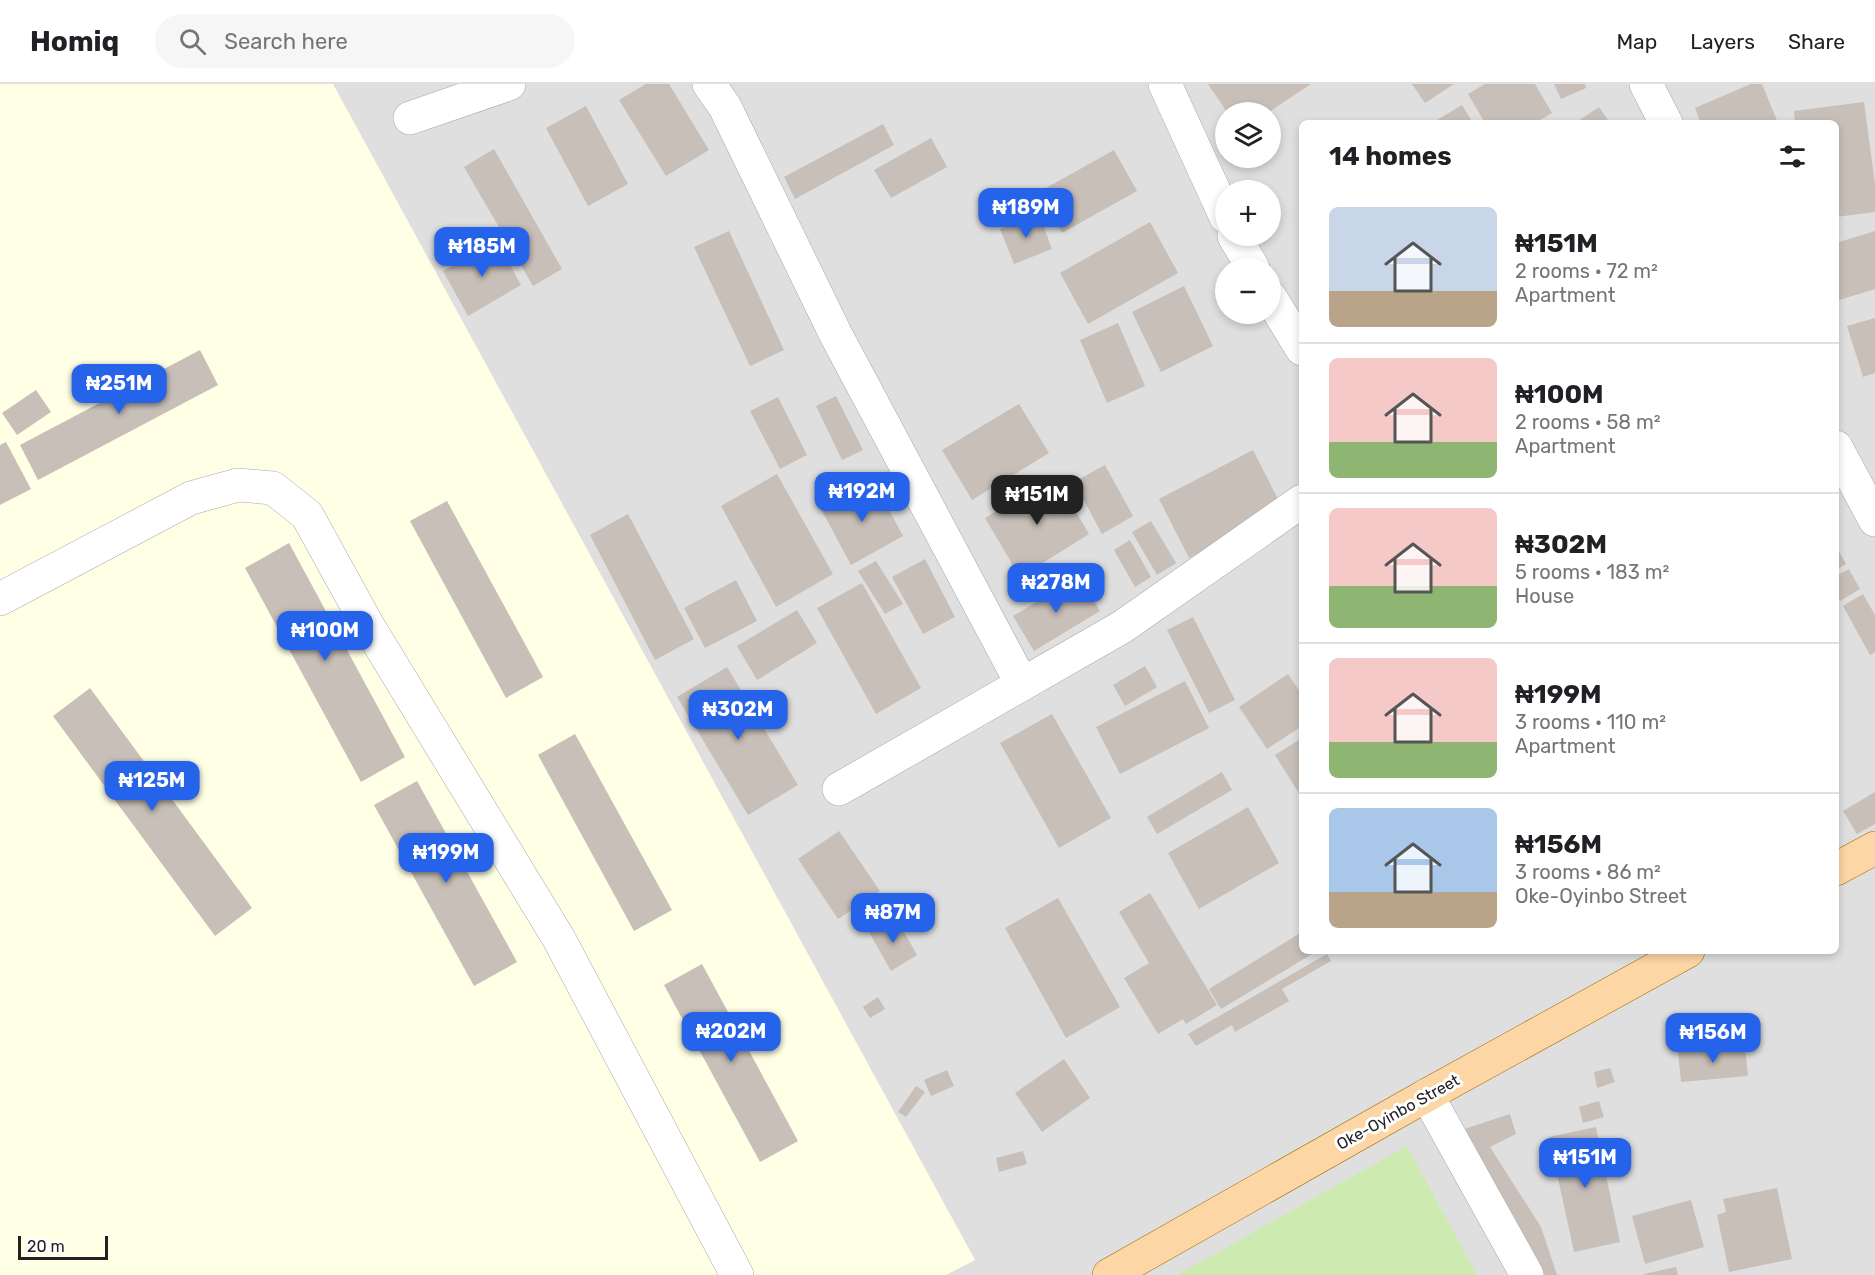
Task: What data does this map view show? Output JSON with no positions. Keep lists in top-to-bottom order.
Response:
{
  "streets": {
    "main road": ["Oke-Oyinbo Street"]
  },
  "scale_bar": "20 m",
  "page": {
    "header": "Homiq",
    "search": "Search here",
    "nav": ["Map", "Layers", "Share"],
    "map_buttons": ["+", "−"],
    "heading": "14 homes",
    "price": [
      "₦189M",
      "₦185M",
      "₦251M",
      "₦192M",
      "₦151M",
      "₦278M",
      "₦100M",
      "₦302M",
      "₦125M",
      "₦199M",
      "₦87M",
      "₦202M",
      "₦156M",
      "₦151M"
    ],
    "list": [
      {
        "name": "₦151M",
        "note": "2 rooms · 72 m² · Apartment"
      },
      {
        "name": "₦100M",
        "note": "2 rooms · 58 m² · Apartment"
      },
      {
        "name": "₦302M",
        "note": "5 rooms · 183 m² · House"
      },
      {
        "name": "₦199M",
        "note": "3 rooms · 110 m² · Apartment"
      },
      {
        "name": "₦156M",
        "note": "3 rooms · 86 m² · Oke-Oyinbo Street"
      }
    ],
    "scale": "20 m"
  }
}
